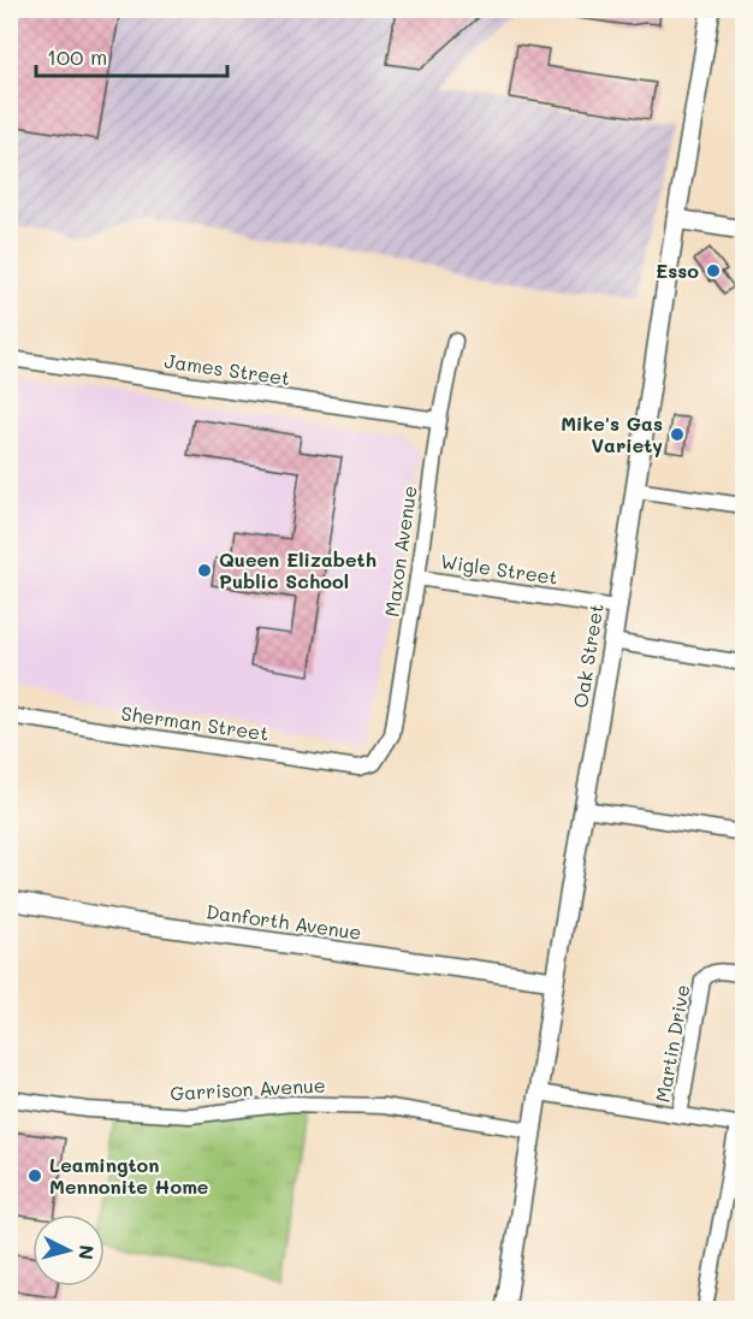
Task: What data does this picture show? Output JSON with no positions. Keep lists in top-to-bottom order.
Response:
{
  "streets": {
    "street": [
      "James Street",
      "Maxon Avenue",
      "Wigle Street",
      "Oak Street",
      "Sherman Street",
      "Danforth Avenue",
      "Martin Drive",
      "Garrison Avenue"
    ]
  },
  "crossings": [
    ["James Street", "Maxon Avenue"],
    ["Maxon Avenue", "Wigle Street"],
    ["Maxon Avenue", "Sherman Street"],
    ["Wigle Street", "Oak Street"],
    ["Oak Street", "Danforth Avenue"],
    ["Oak Street", "Garrison Avenue"]
  ],
  "places": [
    "Esso",
    "Mike's Gas Variety",
    "Queen Elizabeth Public School",
    "Leamington Mennonite Home"
  ],
  "scale_bar": "100 m",
  "north": "right"
}
